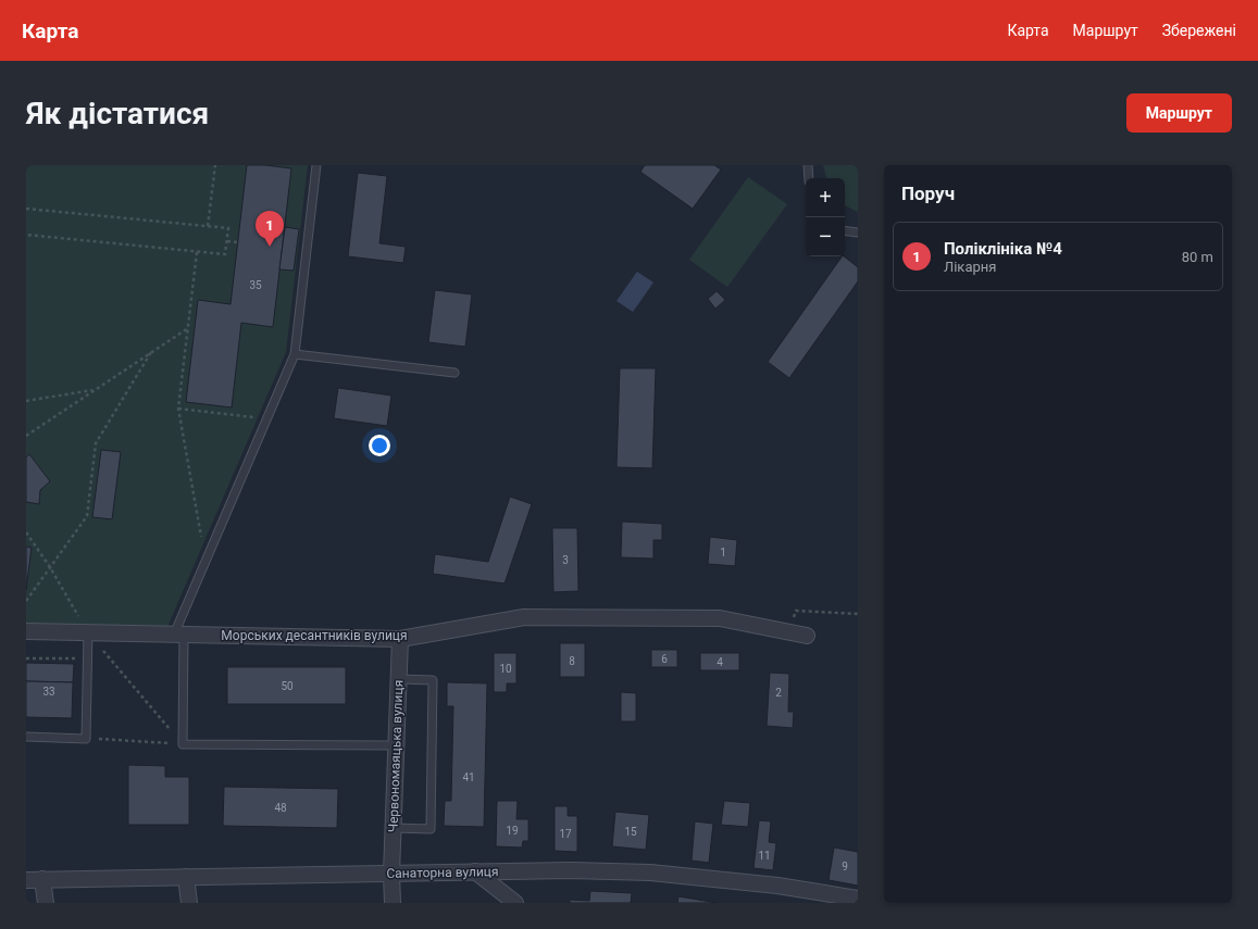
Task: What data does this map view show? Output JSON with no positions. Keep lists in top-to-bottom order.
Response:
{
  "streets": {
    "street": ["Морських десантників вулиця", "Червономаяцька вулиця", "Санаторна вулиця"]
  },
  "crossings": [
    ["Морських десантників вулиця", "Червономаяцька вулиця"],
    ["Червономаяцька вулиця", "Санаторна вулиця"]
  ],
  "house_numbers": [
    "35",
    "1",
    "3",
    "6",
    "8",
    "4",
    "10",
    "50",
    "33",
    "2",
    "41",
    "48",
    "19",
    "15",
    "17",
    "11",
    "9"
  ],
  "page": {
    "header": "Карта",
    "nav": ["Карта", "Маршрут", "Збережені"],
    "buttons": "Маршрут",
    "title": "Як дістатися",
    "heading": "Поруч",
    "map_buttons": ["+", "−"],
    "pins": "1",
    "list": [
      {
        "mark": "1",
        "name": "Поліклініка №4",
        "note": "Лікарня",
        "value": "80 m"
      }
    ]
  }
}
